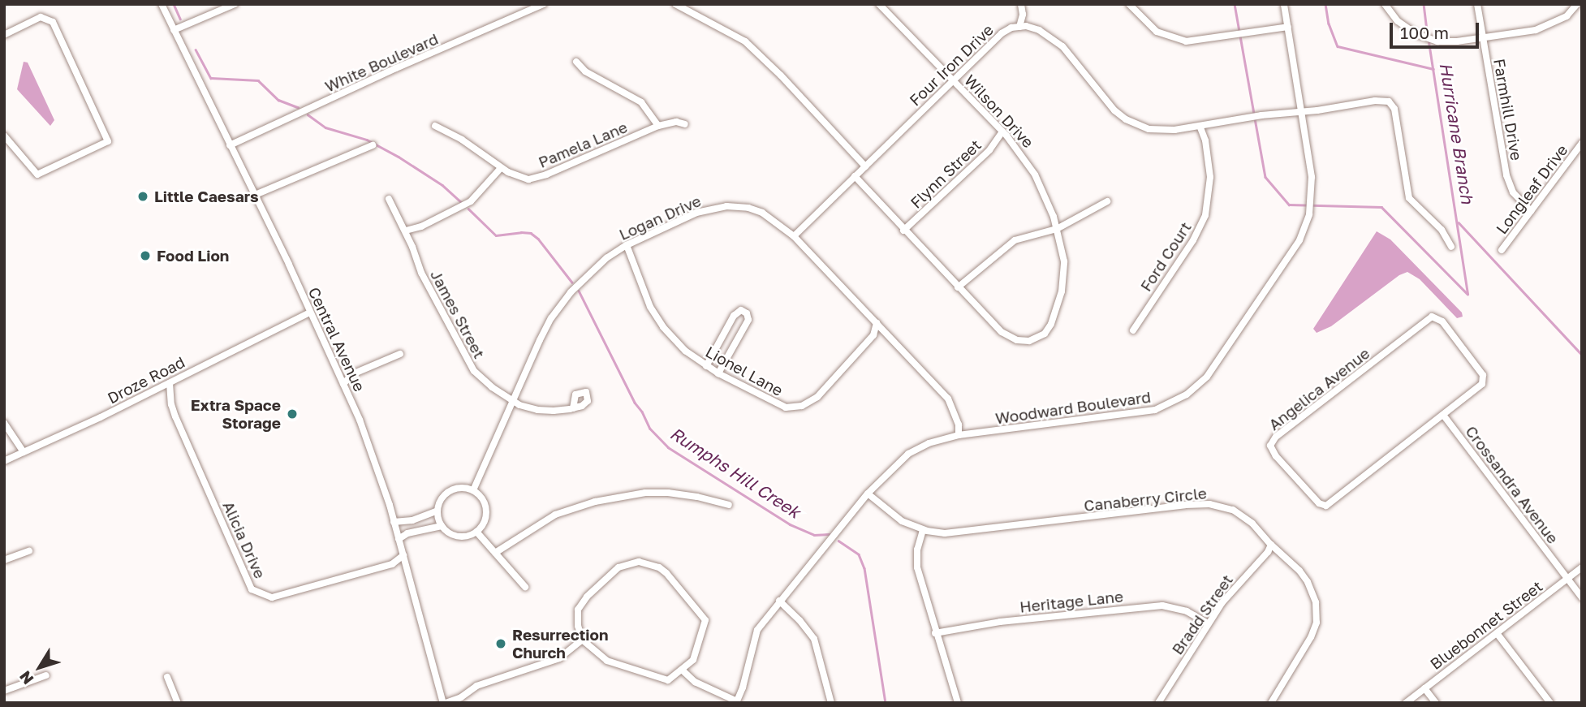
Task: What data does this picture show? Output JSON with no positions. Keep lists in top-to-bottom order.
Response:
{
  "streets": {
    "street": [
      "White Boulevard",
      "Four Iron Drive",
      "Farmhill Drive",
      "Wilson Drive",
      "Pamela Lane",
      "Flynn Street",
      "Longleaf Drive",
      "Logan Drive",
      "Ford Court",
      "James Street",
      "Central Avenue",
      "Lionel Lane",
      "Droze Road",
      "Angelica Avenue",
      "Woodward Boulevard",
      "Crossandra Avenue",
      "Canaberry Circle",
      "Alicia Drive",
      "Heritage Lane",
      "Bradd Street",
      "Bluebonnet Street"
    ]
  },
  "crossings": [
    ["White Boulevard", "Central Avenue"],
    ["Four Iron Drive", "Wilson Drive"],
    ["Four Iron Drive", "Logan Drive"],
    ["Four Iron Drive", "Ford Court"],
    ["Four Iron Drive", "Woodward Boulevard"],
    ["Farmhill Drive", "Longleaf Drive"],
    ["Wilson Drive", "Flynn Street"],
    ["Logan Drive", "James Street"],
    ["Logan Drive", "Lionel Lane"],
    ["Logan Drive", "Woodward Boulevard"],
    ["Central Avenue", "Droze Road"],
    ["Central Avenue", "Alicia Drive"],
    ["Droze Road", "Alicia Drive"],
    ["Angelica Avenue", "Crossandra Avenue"],
    ["Woodward Boulevard", "Canaberry Circle"],
    ["Crossandra Avenue", "Bluebonnet Street"],
    ["Canaberry Circle", "Bradd Street"],
    ["Heritage Lane", "Bradd Street"]
  ],
  "water": ["Hurricane Branch", "Rumphs Hill Creek"],
  "places": [
    "Little Caesars",
    "Food Lion",
    "Extra Space Storage",
    "Resurrection Church"
  ],
  "scale_bar": "100 m",
  "north": "bottom left"
}
